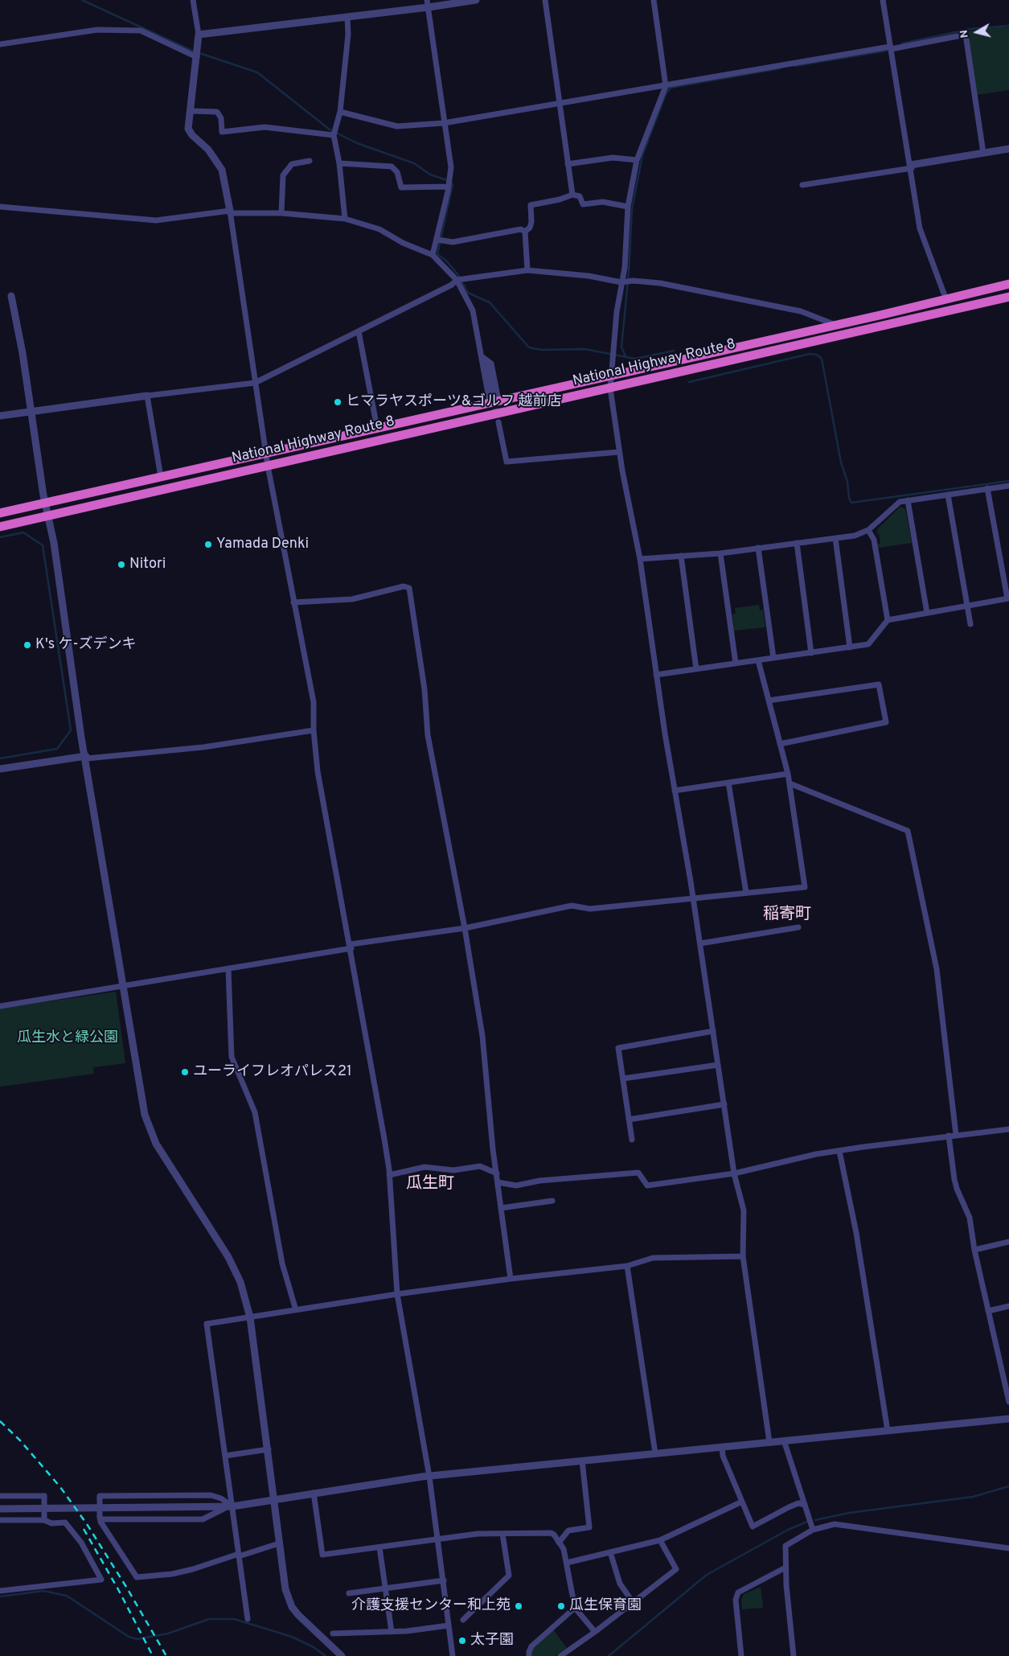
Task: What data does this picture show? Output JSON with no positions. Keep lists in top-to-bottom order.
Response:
{
  "streets": {
    "highway": ["National Highway Route 8"]
  },
  "districts": ["稲寄町", "瓜生町"],
  "parks": ["瓜生水と緑公園"],
  "places": [
    "ヒマラヤスポーツ&ゴルフ 越前店",
    "Yamada Denki",
    "Nitori",
    "K's ケ-ズデンキ",
    "ユーライフレオパレス21",
    "介護支援センター和上苑",
    "瓜生保育園",
    "太子園"
  ],
  "north": "left"
}
